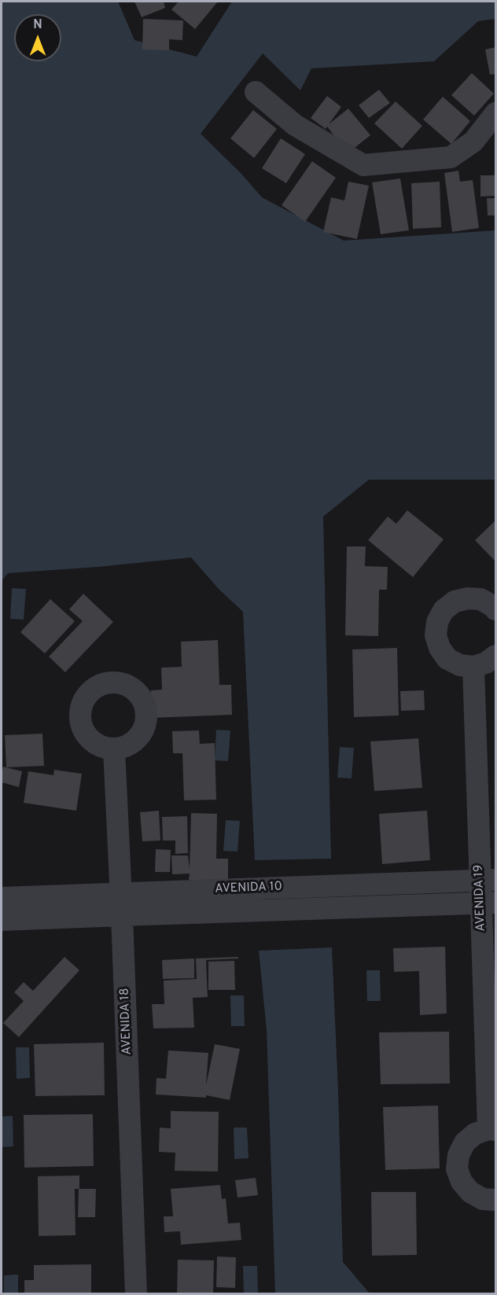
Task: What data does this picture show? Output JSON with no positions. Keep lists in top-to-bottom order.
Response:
{
  "streets": {
    "street": ["AVENIDA 10", "AVENIDA 19", "AVENIDA 18"]
  },
  "crossings": [
    ["AVENIDA 10", "AVENIDA 19"],
    ["AVENIDA 10", "AVENIDA 18"]
  ],
  "north": "top"
}
